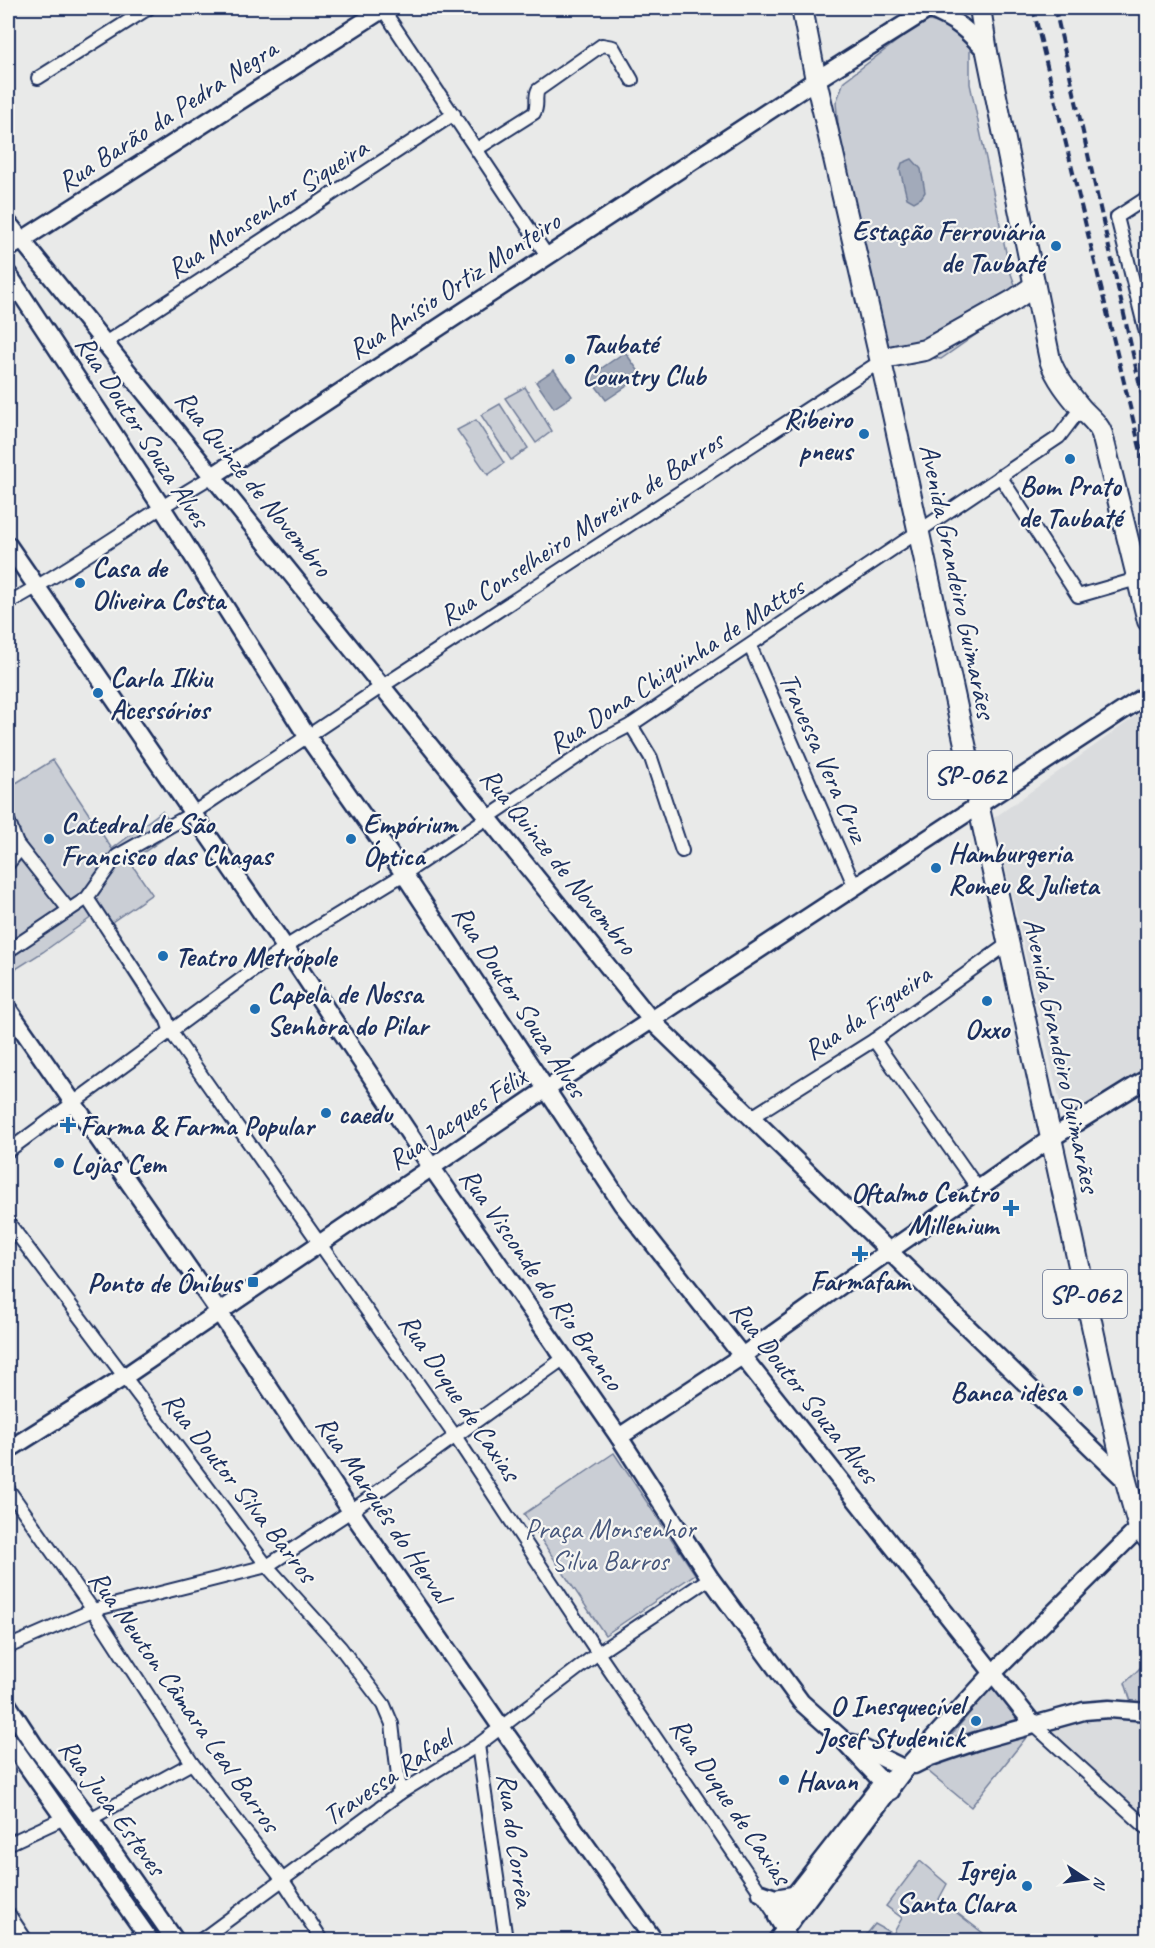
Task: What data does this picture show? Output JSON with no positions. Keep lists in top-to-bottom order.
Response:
{
  "streets": {
    "main road": [
      "Rua Barão da Pedra Negra",
      "Rua Anísio Ortiz Monteiro",
      "Rua Doutor Souza Alves",
      "Rua Quinze de Novembro",
      "Avenida Grandeiro Guimarães",
      "SP-062",
      "Rua Jacques Félix",
      "Rua Visconde do Rio Branco",
      "Rua Marquês do Herval",
      "Rua Juca Esteves"
    ],
    "street": [
      "Rua Monsenhor Siqueira",
      "Rua Conselheiro Moreira de Barros",
      "Rua Dona Chiquinha de Mattos",
      "Travessa Vera Cruz",
      "Rua da Figueira",
      "Rua Duque de Caxias",
      "Rua Doutor Silva Barros",
      "Rua Newton Câmara Leal Barros",
      "Travessa Rafael",
      "Rua do Corrêa"
    ]
  },
  "crossings": [
    ["Rua Barão da Pedra Negra", "Rua Quinze de Novembro"],
    ["Rua Monsenhor Siqueira", "Rua Quinze de Novembro"],
    ["Rua Anísio Ortiz Monteiro", "Rua Doutor Souza Alves"],
    ["Rua Anísio Ortiz Monteiro", "Rua Quinze de Novembro"],
    ["Rua Anísio Ortiz Monteiro", "Avenida Grandeiro Guimarães"],
    ["Rua Anísio Ortiz Monteiro", "SP-062"],
    ["Rua Anísio Ortiz Monteiro", "Rua Visconde do Rio Branco"],
    ["Rua Doutor Souza Alves", "Rua Conselheiro Moreira de Barros"],
    ["Rua Doutor Souza Alves", "Rua Dona Chiquinha de Mattos"],
    ["Rua Doutor Souza Alves", "Rua Jacques Félix"],
    ["Rua Quinze de Novembro", "Rua Conselheiro Moreira de Barros"],
    ["Rua Quinze de Novembro", "Avenida Grandeiro Guimarães"],
    ["Rua Quinze de Novembro", "Rua Dona Chiquinha de Mattos"],
    ["Rua Quinze de Novembro", "SP-062"],
    ["Rua Quinze de Novembro", "Rua da Figueira"],
    ["Rua Quinze de Novembro", "Rua Jacques Félix"],
    ["Rua Conselheiro Moreira de Barros", "Avenida Grandeiro Guimarães"],
    ["Rua Conselheiro Moreira de Barros", "Rua Visconde do Rio Branco"],
    ["Rua Conselheiro Moreira de Barros", "Rua Duque de Caxias"],
    ["Avenida Grandeiro Guimarães", "Rua Dona Chiquinha de Mattos"],
    ["Avenida Grandeiro Guimarães", "SP-062"],
    ["Avenida Grandeiro Guimarães", "Rua da Figueira"],
    ["Avenida Grandeiro Guimarães", "Rua Jacques Félix"],
    ["Rua Dona Chiquinha de Mattos", "Travessa Vera Cruz"],
    ["Rua Dona Chiquinha de Mattos", "Rua Visconde do Rio Branco"],
    ["Rua Dona Chiquinha de Mattos", "Rua Duque de Caxias"],
    ["Rua Dona Chiquinha de Mattos", "Rua Marquês do Herval"],
    ["Travessa Vera Cruz", "Rua Jacques Félix"],
    ["Rua Jacques Félix", "Rua Visconde do Rio Branco"],
    ["Rua Jacques Félix", "Rua Duque de Caxias"],
    ["Rua Jacques Félix", "Rua Doutor Silva Barros"],
    ["Rua Jacques Félix", "Rua Marquês do Herval"],
    ["Rua Duque de Caxias", "Travessa Rafael"],
    ["Rua Doutor Silva Barros", "Travessa Rafael"],
    ["Rua Marquês do Herval", "Travessa Rafael"],
    ["Rua Newton Câmara Leal Barros", "Travessa Rafael"],
    ["Travessa Rafael", "Rua do Corrêa"]
  ],
  "parks": ["Praça Monsenhor Silva Barros"],
  "places": {
    "other": [
      "Estação Ferroviária de Taubaté",
      "Taubaté Country Club",
      "Ribeiro pneus",
      "Bom Prato de Taubaté",
      "Casa de Oliveira Costa",
      "Carla Ilkiu Acessórios",
      "Catedral de São Francisco das Chagas",
      "Empórium Óptica",
      "Hamburgeria Romeu & Julieta",
      "Teatro Metrópole",
      "Oxxo",
      "Capela de Nossa Senhora do Pilar",
      "caedu",
      "Lojas Cem",
      "Banca idesa",
      "O Inesquecível Josef Studenick",
      "Havan",
      "Igreja Santa Clara"
    ],
    "health": ["Farma & Farma Popular", "Oftalmo Centro Millenium", "Farmafam"],
    "transit": ["Ponto de Ônibus"]
  },
  "north": "right"
}
